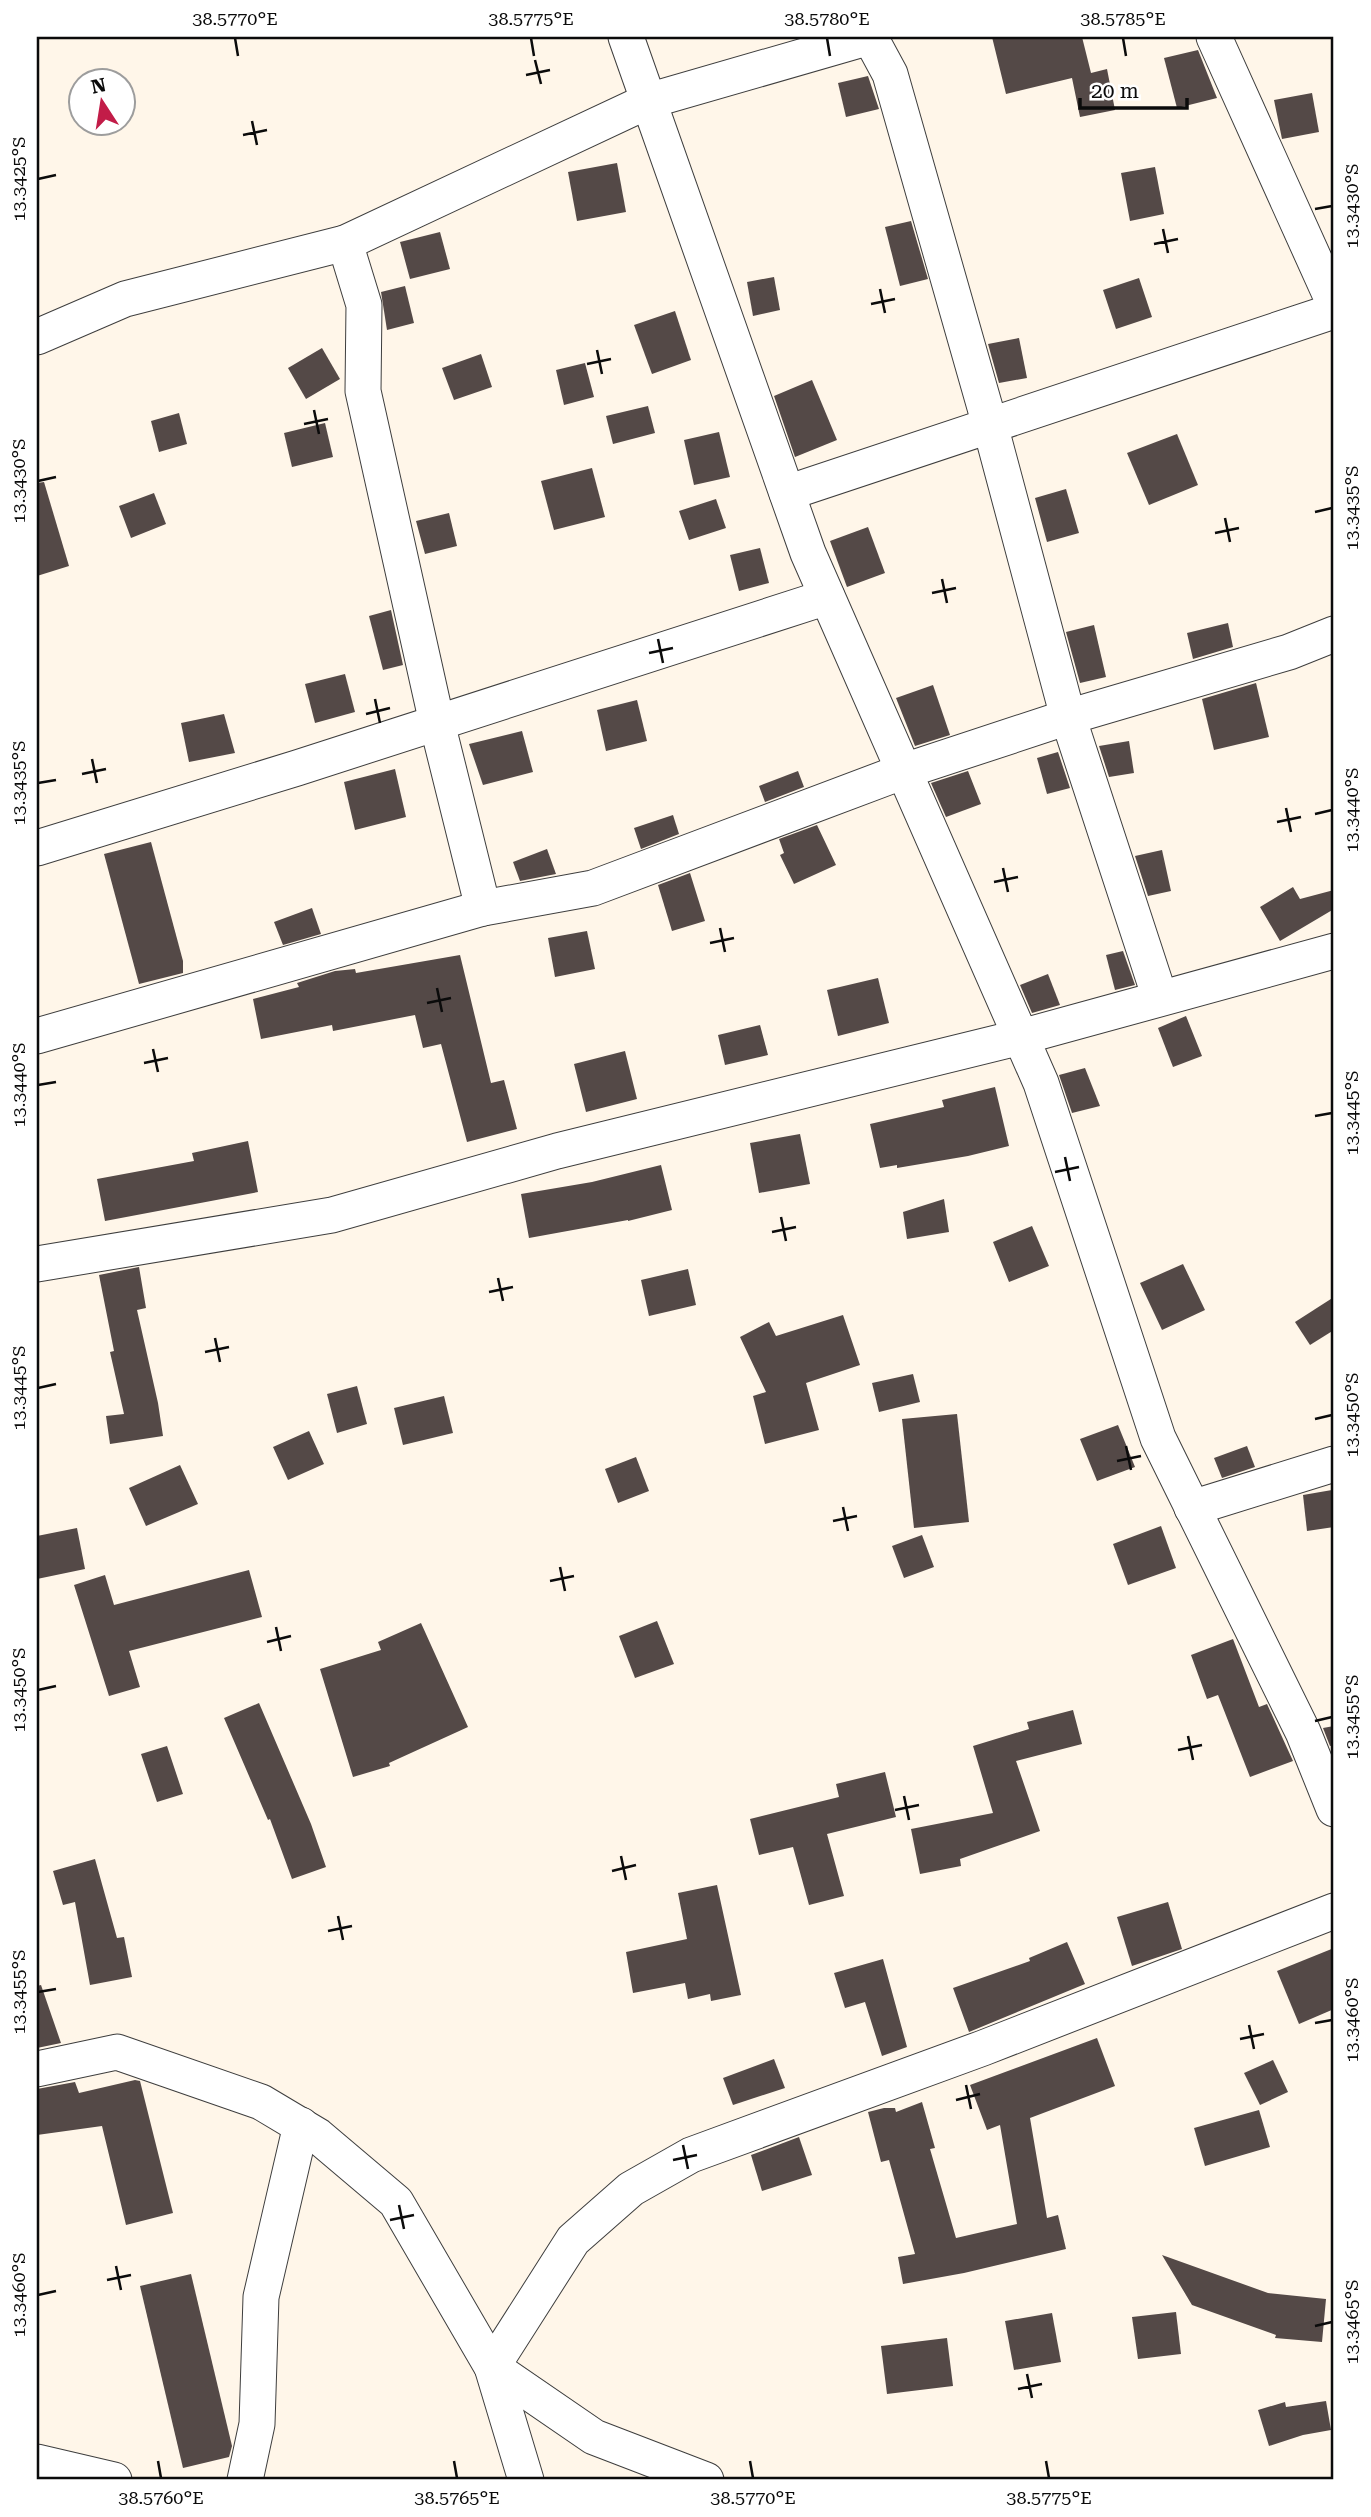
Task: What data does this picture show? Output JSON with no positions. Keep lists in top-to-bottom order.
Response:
{
  "scale_bar": "20 m",
  "north": "top",
  "coordinates": [
    "38.5770°E",
    "38.5775°E",
    "38.5780°E",
    "38.5785°E",
    "13.3425°S",
    "13.3430°S",
    "13.3435°S",
    "13.3440°S",
    "13.3445°S",
    "13.3450°S",
    "13.3455°S",
    "13.3460°S",
    "13.3465°S",
    "38.5760°E",
    "38.5765°E"
  ]
}
